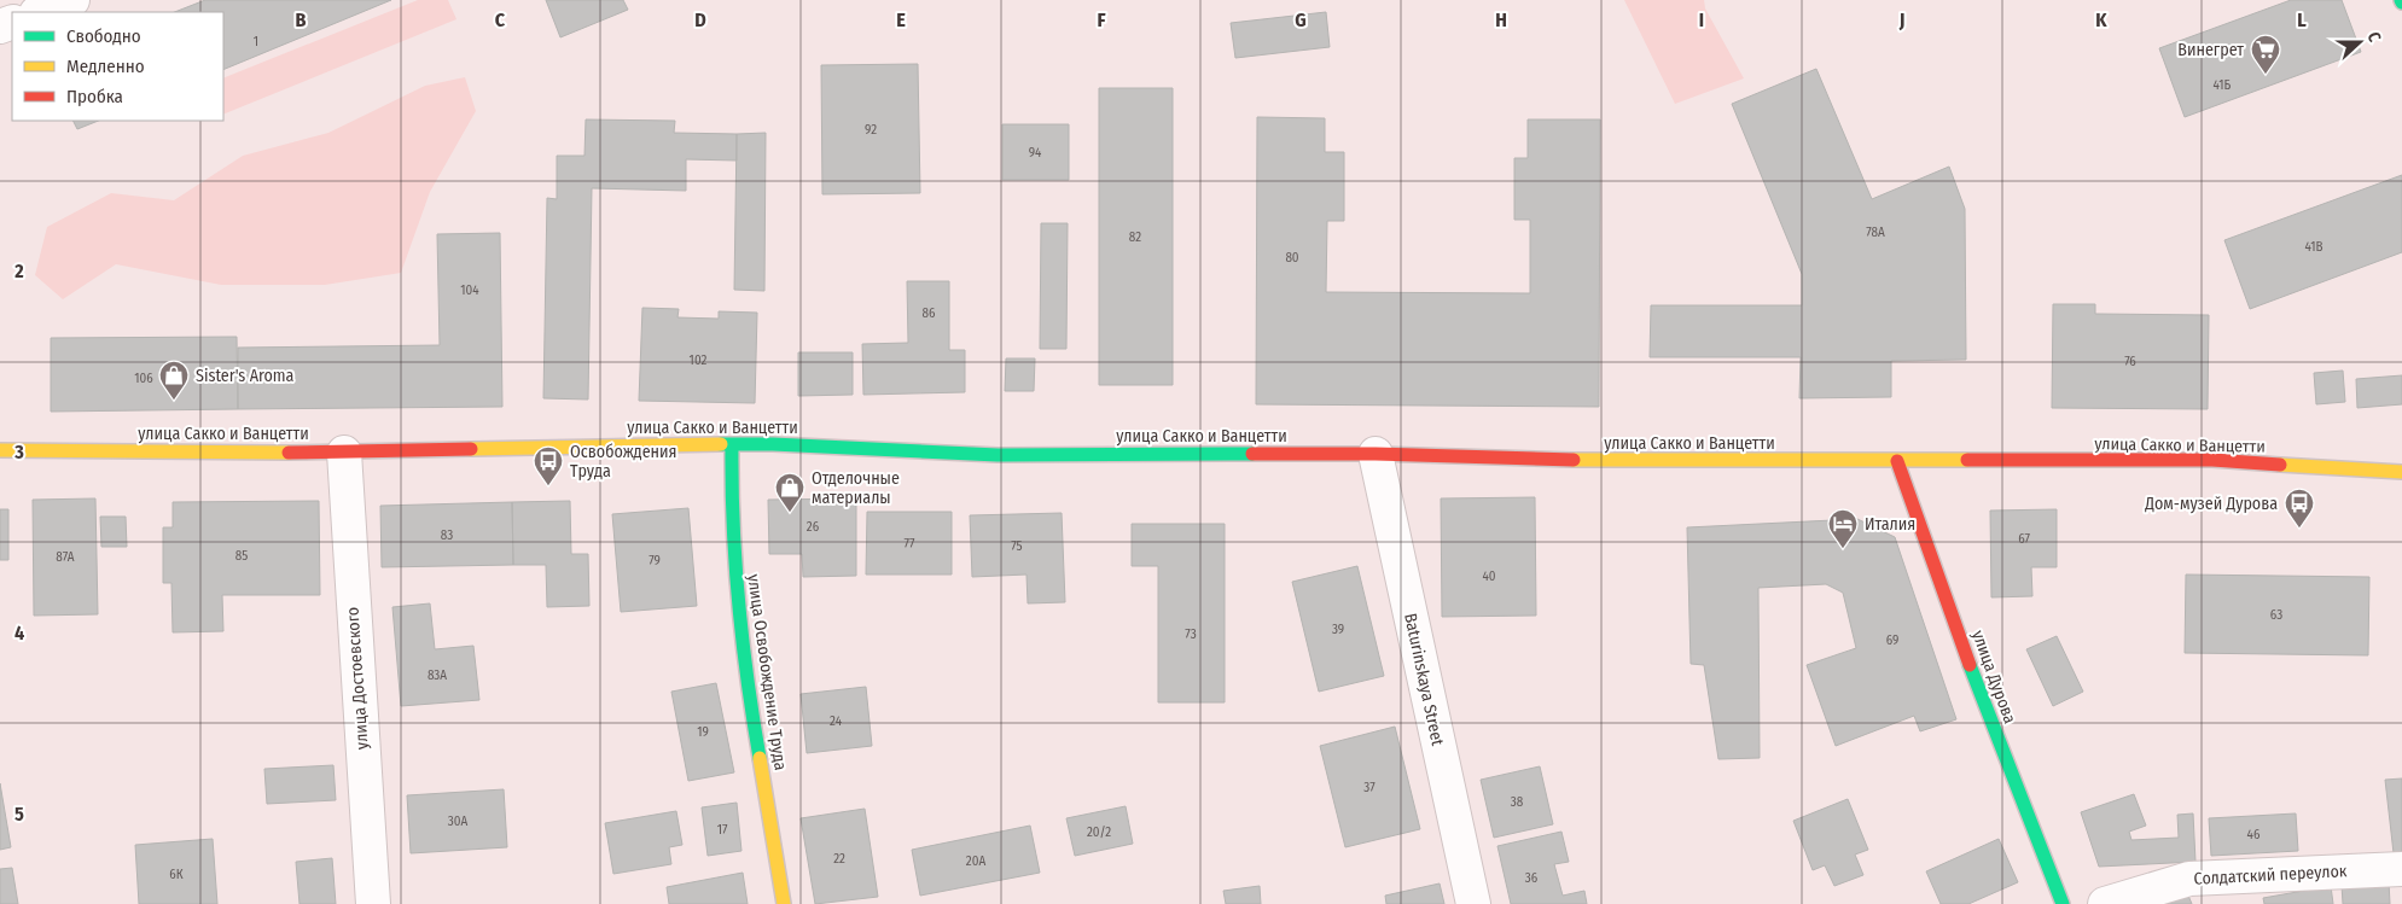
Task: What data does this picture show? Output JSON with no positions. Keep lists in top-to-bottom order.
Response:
{
  "streets": {
    "street": [
      "улица Сакко и Ванцетти",
      "улица Освобождение Труда",
      "улица Дурова",
      "улица Достоевского",
      "Baturinskaya Street",
      "Солдатский переулок"
    ]
  },
  "crossings": [
    ["улица Сакко и Ванцетти", "улица Освобождение Труда"],
    ["улица Сакко и Ванцетти", "улица Дурова"],
    ["улица Сакко и Ванцетти", "улица Достоевского"],
    ["улица Сакко и Ванцетти", "Baturinskaya Street"]
  ],
  "places": {
    "supermarket": ["Винегрет"],
    "shop": ["Sister's Aroma", "Отделочные материалы"],
    "bus stop": ["Освобождения Труда", "Дом-музей Дурова"],
    "hotel": ["Италия"]
  },
  "house_numbers": [
    "1",
    "41Б",
    "92",
    "94",
    "78А",
    "82",
    "41В",
    "80",
    "104",
    "86",
    "102",
    "76",
    "106",
    "26",
    "83",
    "67",
    "77",
    "75",
    "85",
    "87А",
    "79",
    "40",
    "63",
    "39",
    "73",
    "69",
    "83А",
    "24",
    "19",
    "37",
    "38",
    "30А",
    "17",
    "20/2",
    "46",
    "22",
    "20А",
    "6К",
    "36"
  ],
  "legend": ["Свободно", "Медленно", "Пробка"],
  "north": "right",
  "grid": {
    "columns": [
      "B",
      "C",
      "D",
      "E",
      "F",
      "G",
      "H",
      "I",
      "J",
      "K",
      "L"
    ],
    "rows": [
      "2",
      "3",
      "4",
      "5"
    ]
  }
}
